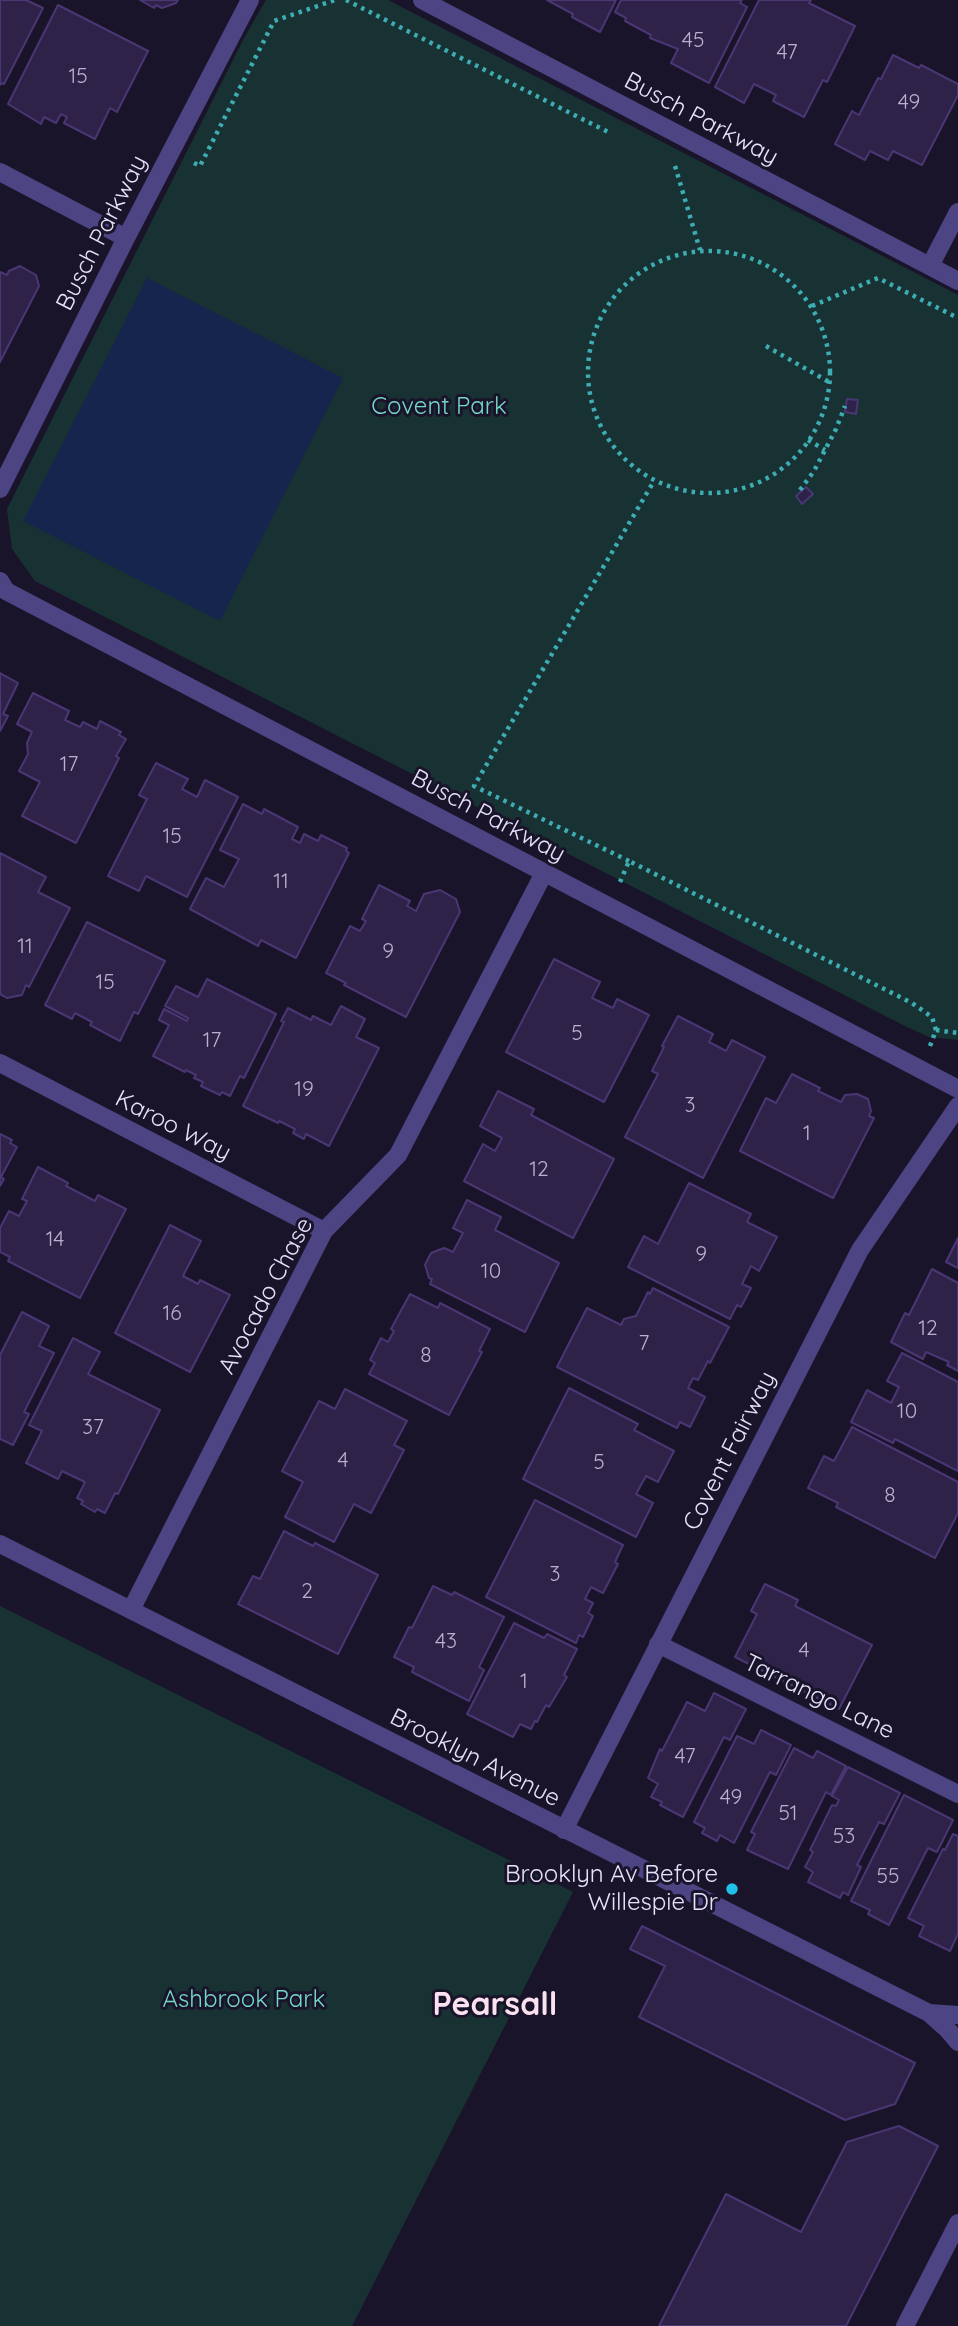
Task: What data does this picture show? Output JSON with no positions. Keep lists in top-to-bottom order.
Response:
{
  "streets": {
    "street": [
      "Busch Parkway",
      "Karoo Way",
      "Avocado Chase",
      "Covent Fairway",
      "Tarrango Lane",
      "Brooklyn Avenue"
    ]
  },
  "crossings": [
    ["Busch Parkway", "Avocado Chase"],
    ["Karoo Way", "Avocado Chase"],
    ["Avocado Chase", "Brooklyn Avenue"],
    ["Covent Fairway", "Tarrango Lane"],
    ["Covent Fairway", "Brooklyn Avenue"]
  ],
  "districts": ["Pearsall"],
  "parks": ["Covent Park", "Ashbrook Park"],
  "places": ["Brooklyn Av Before Willespie Dr"],
  "house_numbers": [
    "45",
    "47",
    "15",
    "49",
    "17",
    "15",
    "11",
    "11",
    "9",
    "15",
    "5",
    "17",
    "19",
    "3",
    "1",
    "12",
    "14",
    "9",
    "10",
    "16",
    "12",
    "7",
    "8",
    "10",
    "37",
    "4",
    "5",
    "8",
    "3",
    "2",
    "43",
    "4",
    "1",
    "47",
    "49",
    "51",
    "53",
    "55"
  ]
}
